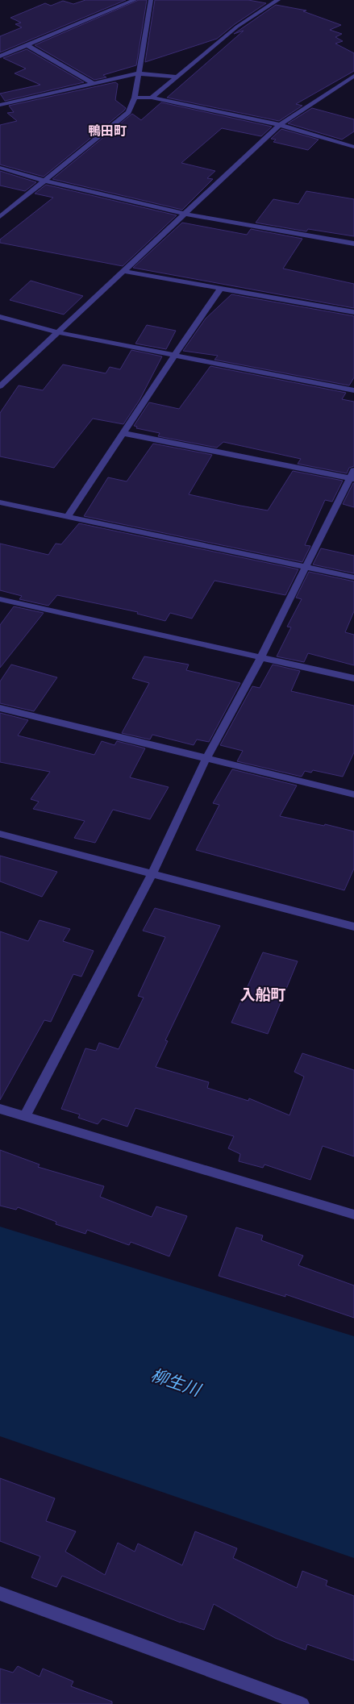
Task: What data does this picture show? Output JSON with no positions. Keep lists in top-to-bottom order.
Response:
{
  "districts": ["鴨田町", "入船町"],
  "water": ["柳生川"]
}
